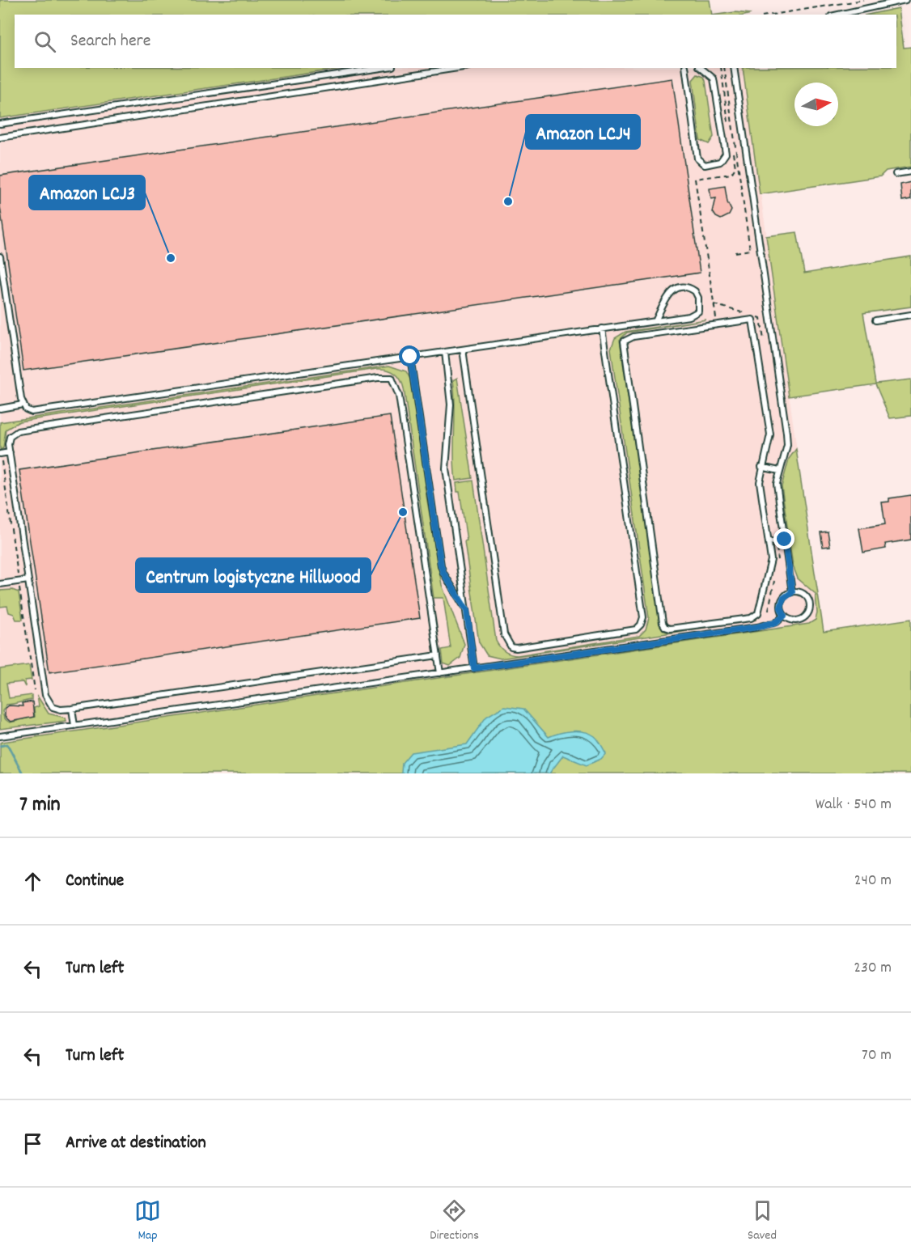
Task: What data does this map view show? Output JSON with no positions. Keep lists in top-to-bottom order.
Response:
{
  "places": ["Amazon LCJ4", "Amazon LCJ3", "Centrum logistyczne Hillwood"],
  "north": "right",
  "page": {
    "search": "Search here",
    "heading": ["7 min", "Walk · 540 m"],
    "list": [
      ["Continue", "240 m"],
      ["Turn left", "230 m"],
      ["Turn left", "70 m"],
      "Arrive at destination"
    ],
    "nav": ["Map", "Directions", "Saved"]
  }
}
